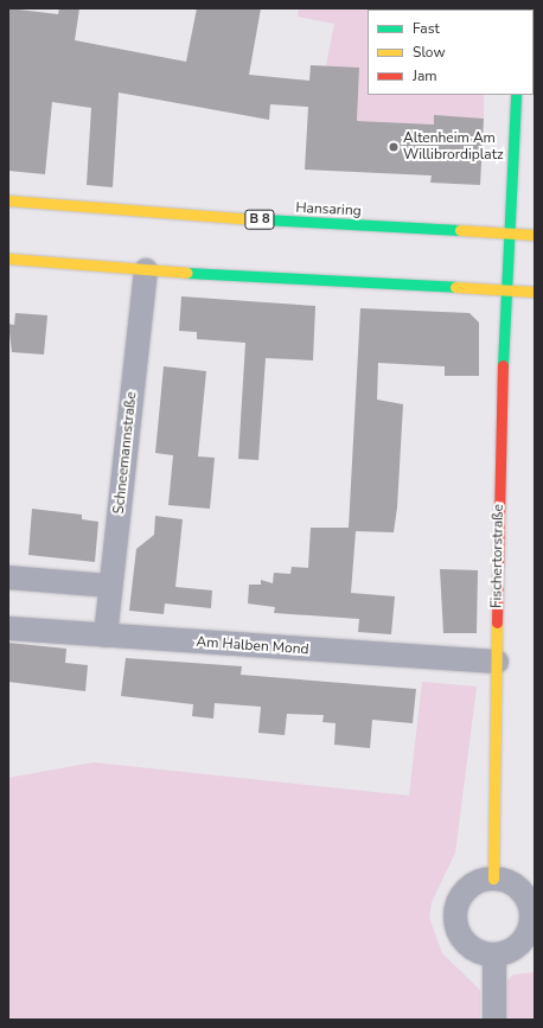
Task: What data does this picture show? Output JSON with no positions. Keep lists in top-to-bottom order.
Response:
{
  "streets": {
    "main road": ["Hansaring", "B 8", "Fischertorstraße"],
    "street": ["Schneemannstraße", "Am Halben Mond"]
  },
  "crossings": [
    ["Hansaring", "Fischertorstraße"],
    ["Schneemannstraße", "Am Halben Mond"],
    ["Fischertorstraße", "Am Halben Mond"]
  ],
  "places": ["Altenheim Am Willibrordiplatz"],
  "legend": ["Fast", "Slow", "Jam"]
}
